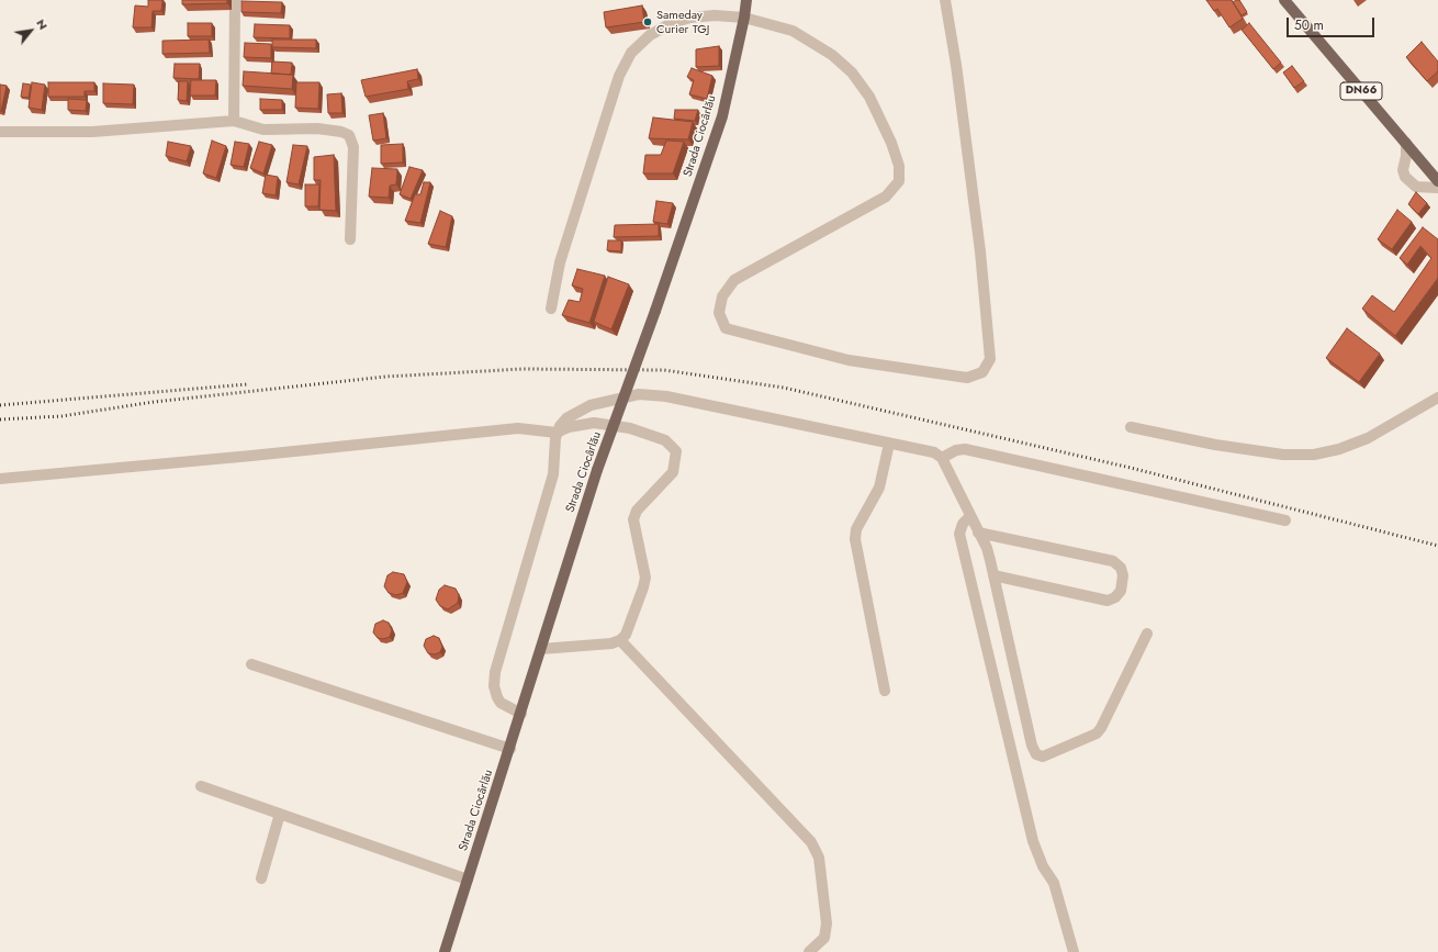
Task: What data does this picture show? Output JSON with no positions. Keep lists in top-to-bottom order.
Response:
{
  "streets": {
    "main road": ["DN66", "Strada Ciocârlău"]
  },
  "places": ["Sameday Curier TGJ"],
  "scale_bar": "50 m",
  "north": "top right"
}
